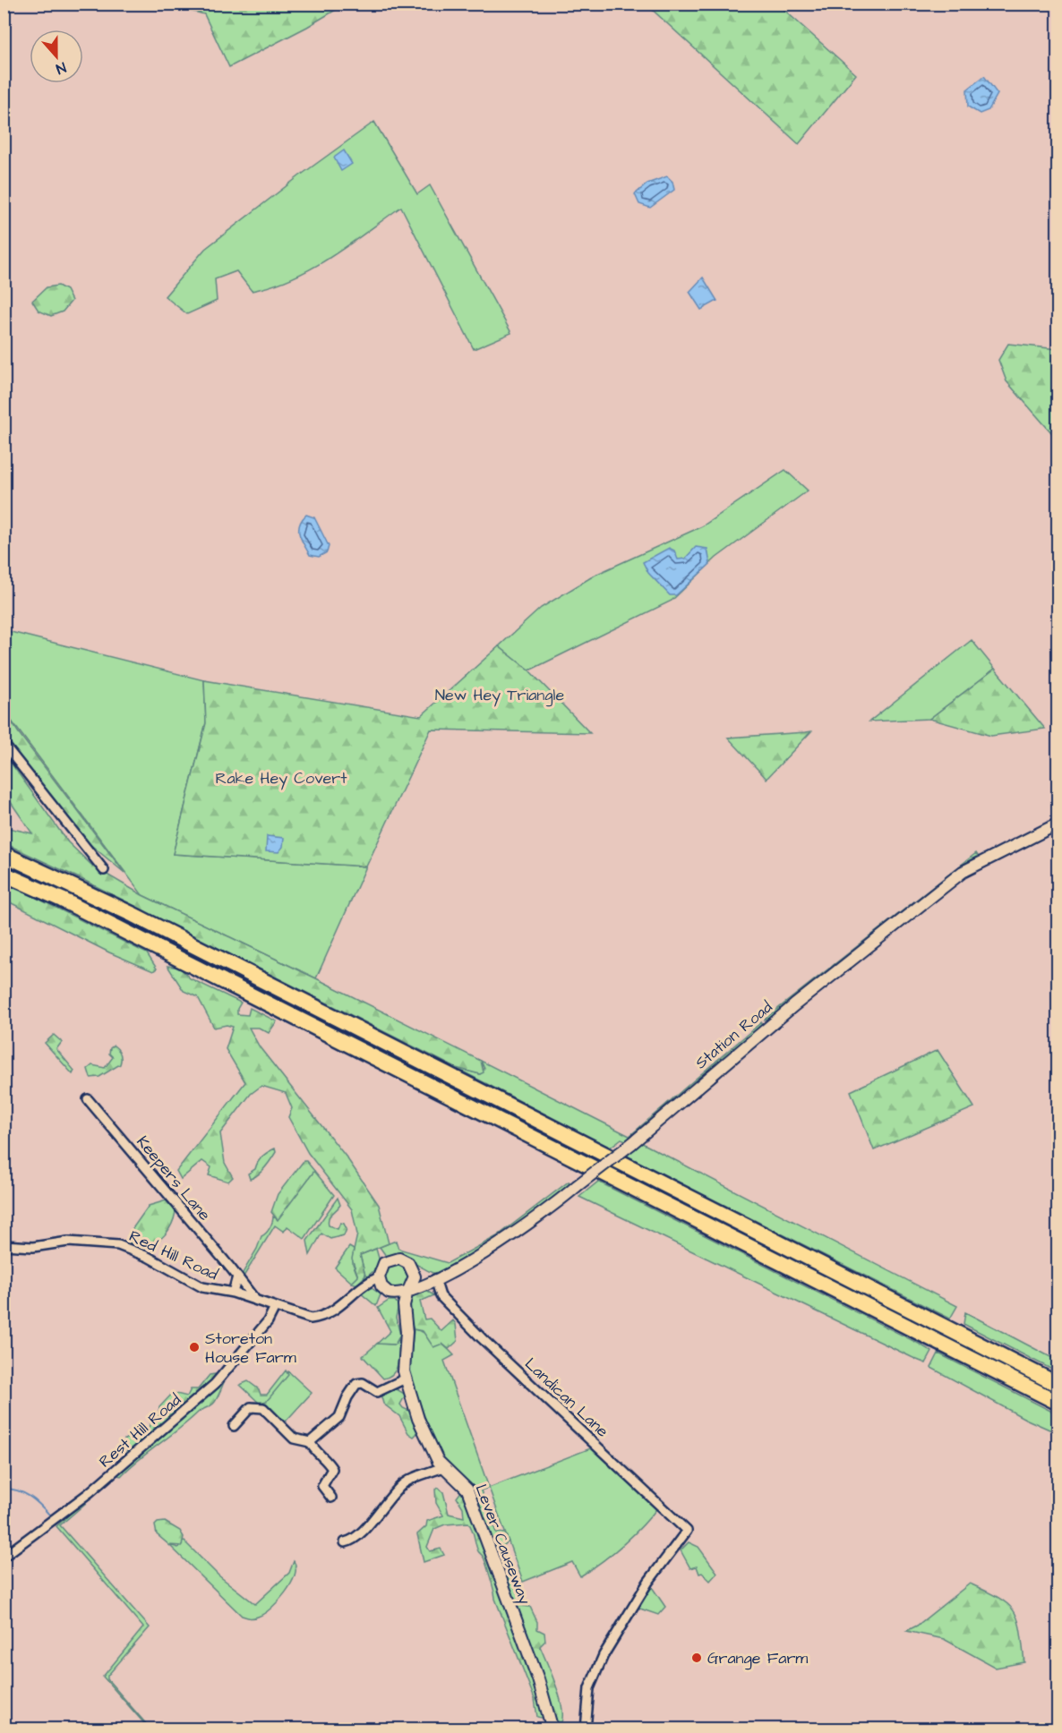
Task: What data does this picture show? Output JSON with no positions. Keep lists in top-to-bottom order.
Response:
{
  "streets": {
    "street": [
      "Station Road",
      "Keepers Lane",
      "Red Hill Road",
      "Landican Lane",
      "Rest Hill Road",
      "Lever Causeway"
    ]
  },
  "crossings": [
    ["Station Road", "Red Hill Road"],
    ["Station Road", "Landican Lane"],
    ["Station Road", "Lever Causeway"],
    ["Keepers Lane", "Red Hill Road"],
    ["Red Hill Road", "Rest Hill Road"],
    ["Red Hill Road", "Lever Causeway"]
  ],
  "parks": ["New Hey Triangle", "Rake Hey Covert"],
  "places": ["Storeton House Farm", "Grange Farm"],
  "north": "bottom"
}
